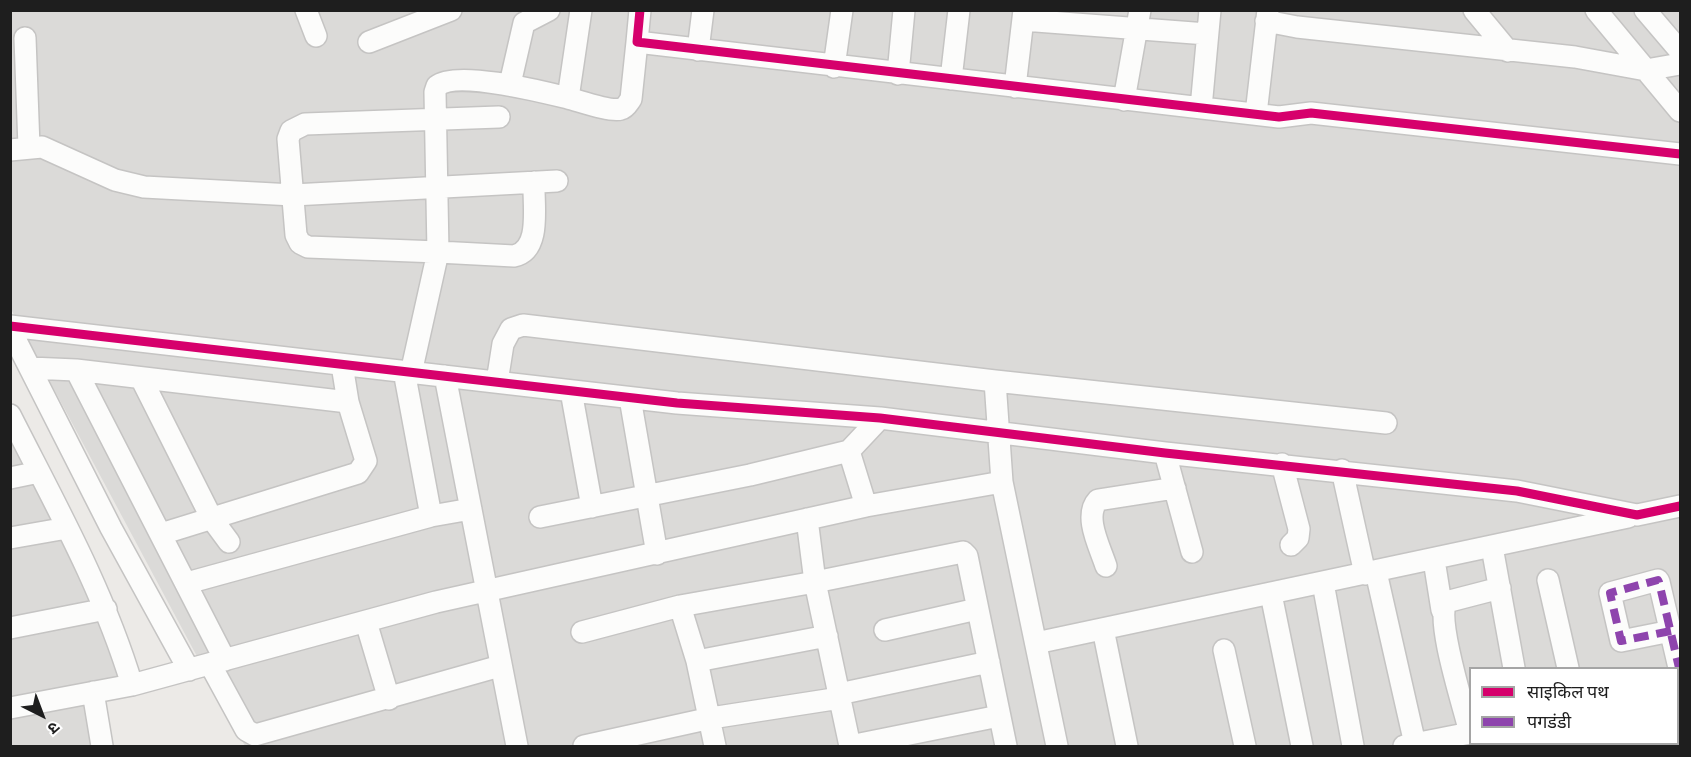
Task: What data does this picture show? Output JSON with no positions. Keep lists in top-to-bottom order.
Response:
{
  "legend": ["साइकिल पथ", "पगडंडी"],
  "north": "bottom right"
}
